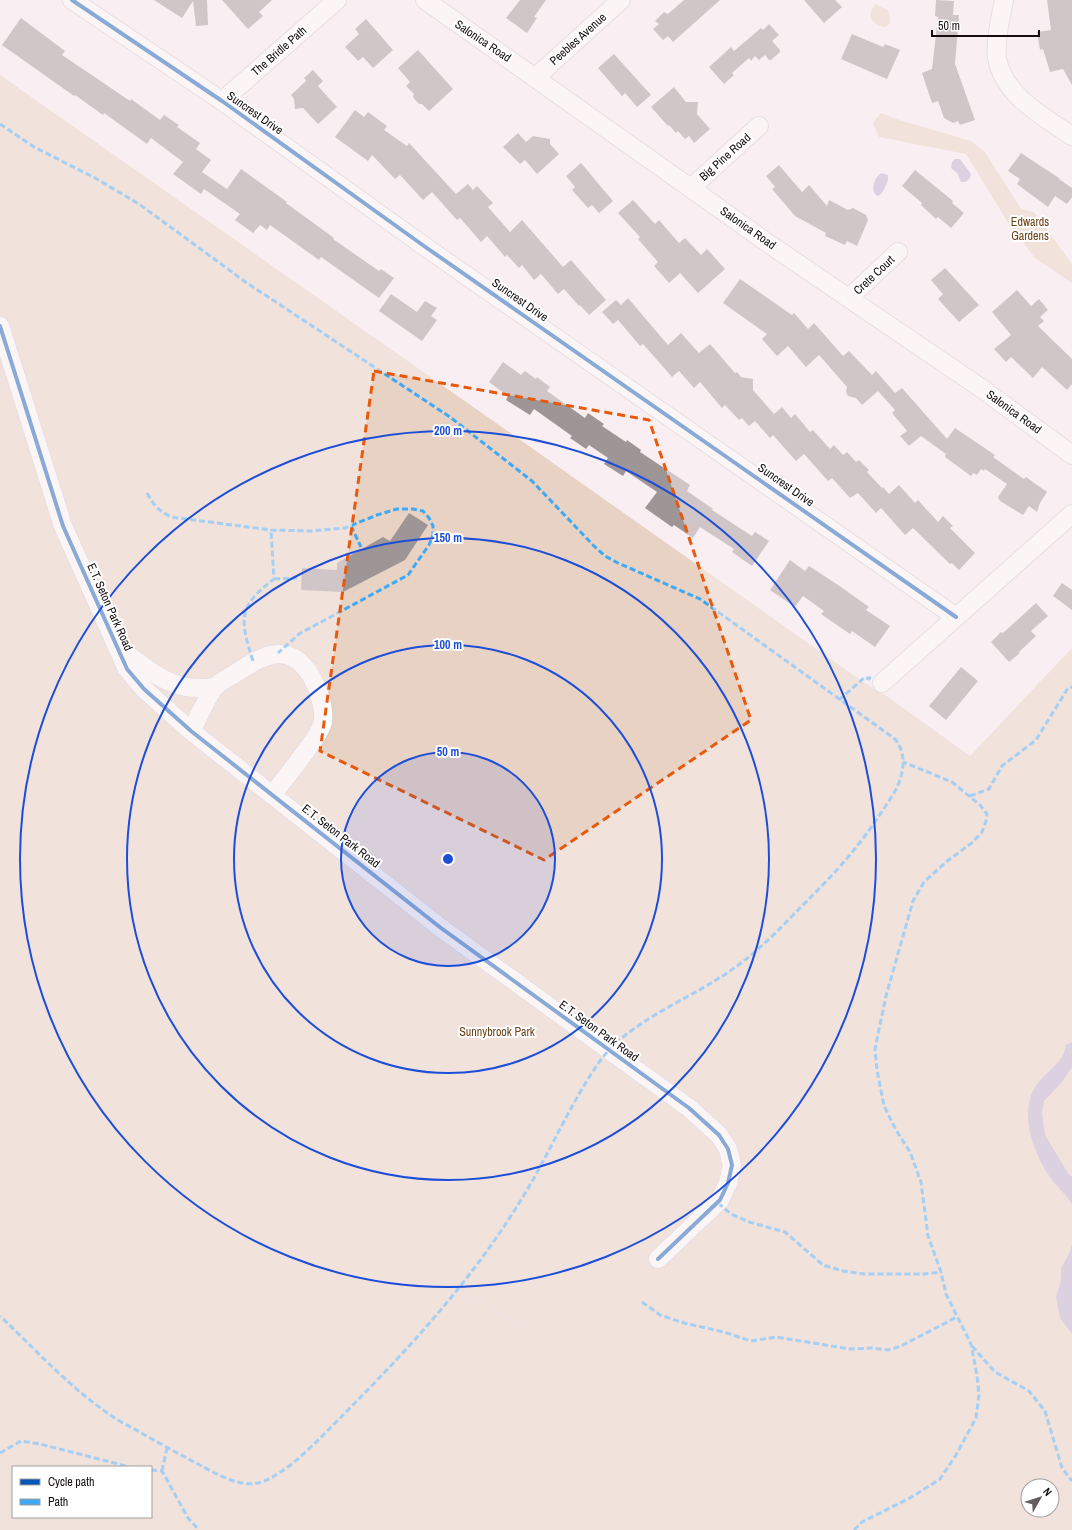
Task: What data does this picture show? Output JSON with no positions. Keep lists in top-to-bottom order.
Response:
{
  "streets": {
    "street": [
      "Peebles Avenue",
      "Salonica Road",
      "The Bridle Path",
      "Suncrest Drive",
      "Big Pine Road",
      "Crete Court",
      "E.T. Seton Park Road"
    ]
  },
  "crossings": [
    ["Peebles Avenue", "Salonica Road"],
    ["Salonica Road", "Big Pine Road"],
    ["Salonica Road", "Crete Court"],
    ["The Bridle Path", "Suncrest Drive"]
  ],
  "parks": ["Edwards Gardens", "Sunnybrook Park"],
  "legend": ["Cycle path", "Path"],
  "scale_bar": "50 m",
  "north": "top right",
  "rings": [
    "200 m",
    "150 m",
    "100 m",
    "50 m"
  ]
}
